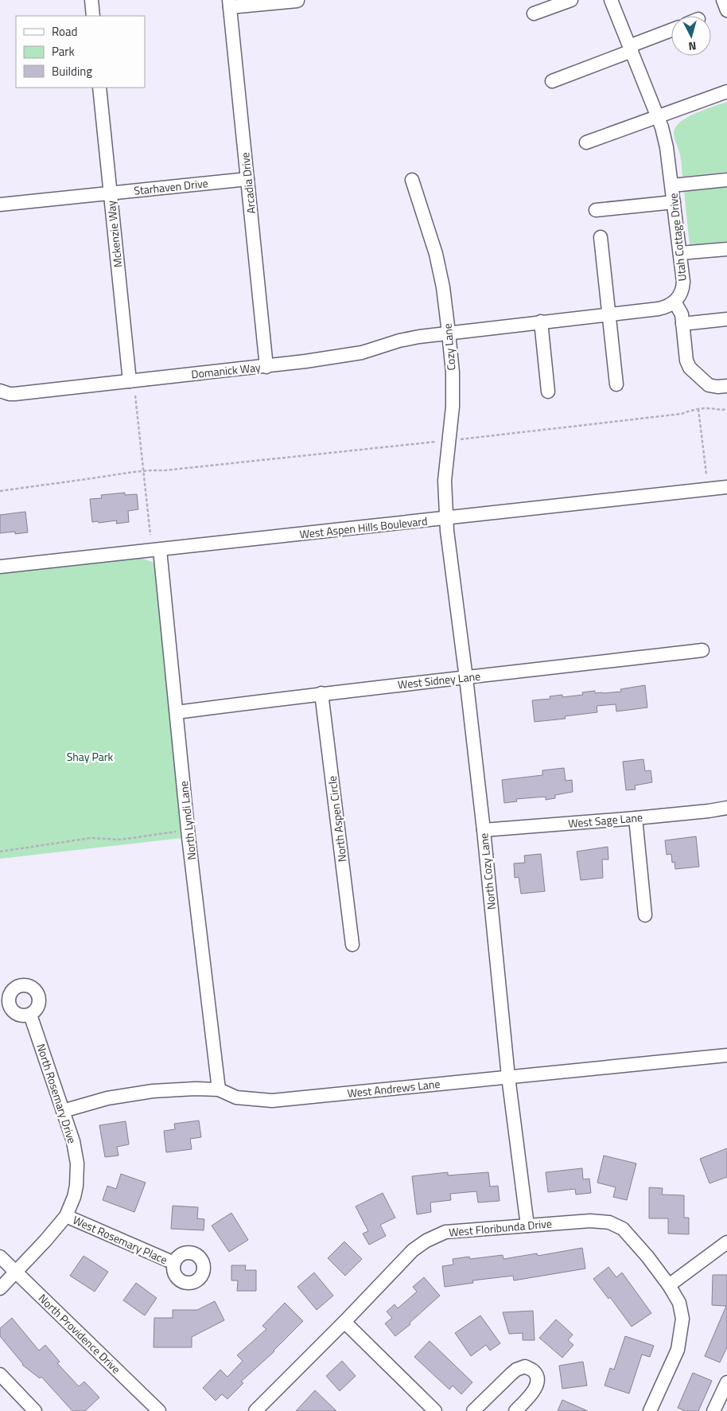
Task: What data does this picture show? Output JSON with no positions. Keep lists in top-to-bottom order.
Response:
{
  "streets": {
    "street": [
      "Arcadia Drive",
      "Starhaven Drive",
      "Mckenzie Way",
      "Utah Cottage Drive",
      "Cozy Lane",
      "Domanick Way",
      "West Aspen Hills Boulevard",
      "West Sidney Lane",
      "North Aspen Circle",
      "North Lyndi Lane",
      "West Sage Lane",
      "North Cozy Lane",
      "West Andrews Lane",
      "North Rosemary Drive",
      "West Floribunda Drive",
      "West Rosemary Place",
      "North Providence Drive"
    ]
  },
  "crossings": [
    ["Arcadia Drive", "Starhaven Drive"],
    ["Arcadia Drive", "Domanick Way"],
    ["Starhaven Drive", "Mckenzie Way"],
    ["Mckenzie Way", "Domanick Way"],
    ["Cozy Lane", "Domanick Way"],
    ["Cozy Lane", "West Aspen Hills Boulevard"],
    ["Cozy Lane", "North Cozy Lane"],
    ["West Aspen Hills Boulevard", "North Lyndi Lane"],
    ["West Aspen Hills Boulevard", "North Cozy Lane"],
    ["West Sidney Lane", "North Aspen Circle"],
    ["West Sidney Lane", "North Lyndi Lane"],
    ["West Sidney Lane", "North Cozy Lane"],
    ["North Lyndi Lane", "West Andrews Lane"],
    ["West Sage Lane", "North Cozy Lane"],
    ["North Cozy Lane", "West Andrews Lane"],
    ["North Cozy Lane", "West Floribunda Drive"],
    ["West Andrews Lane", "North Rosemary Drive"],
    ["North Rosemary Drive", "West Rosemary Place"],
    ["North Rosemary Drive", "North Providence Drive"]
  ],
  "parks": ["Shay Park"],
  "legend": ["Road", "Park", "Building"],
  "north": "bottom"
}
